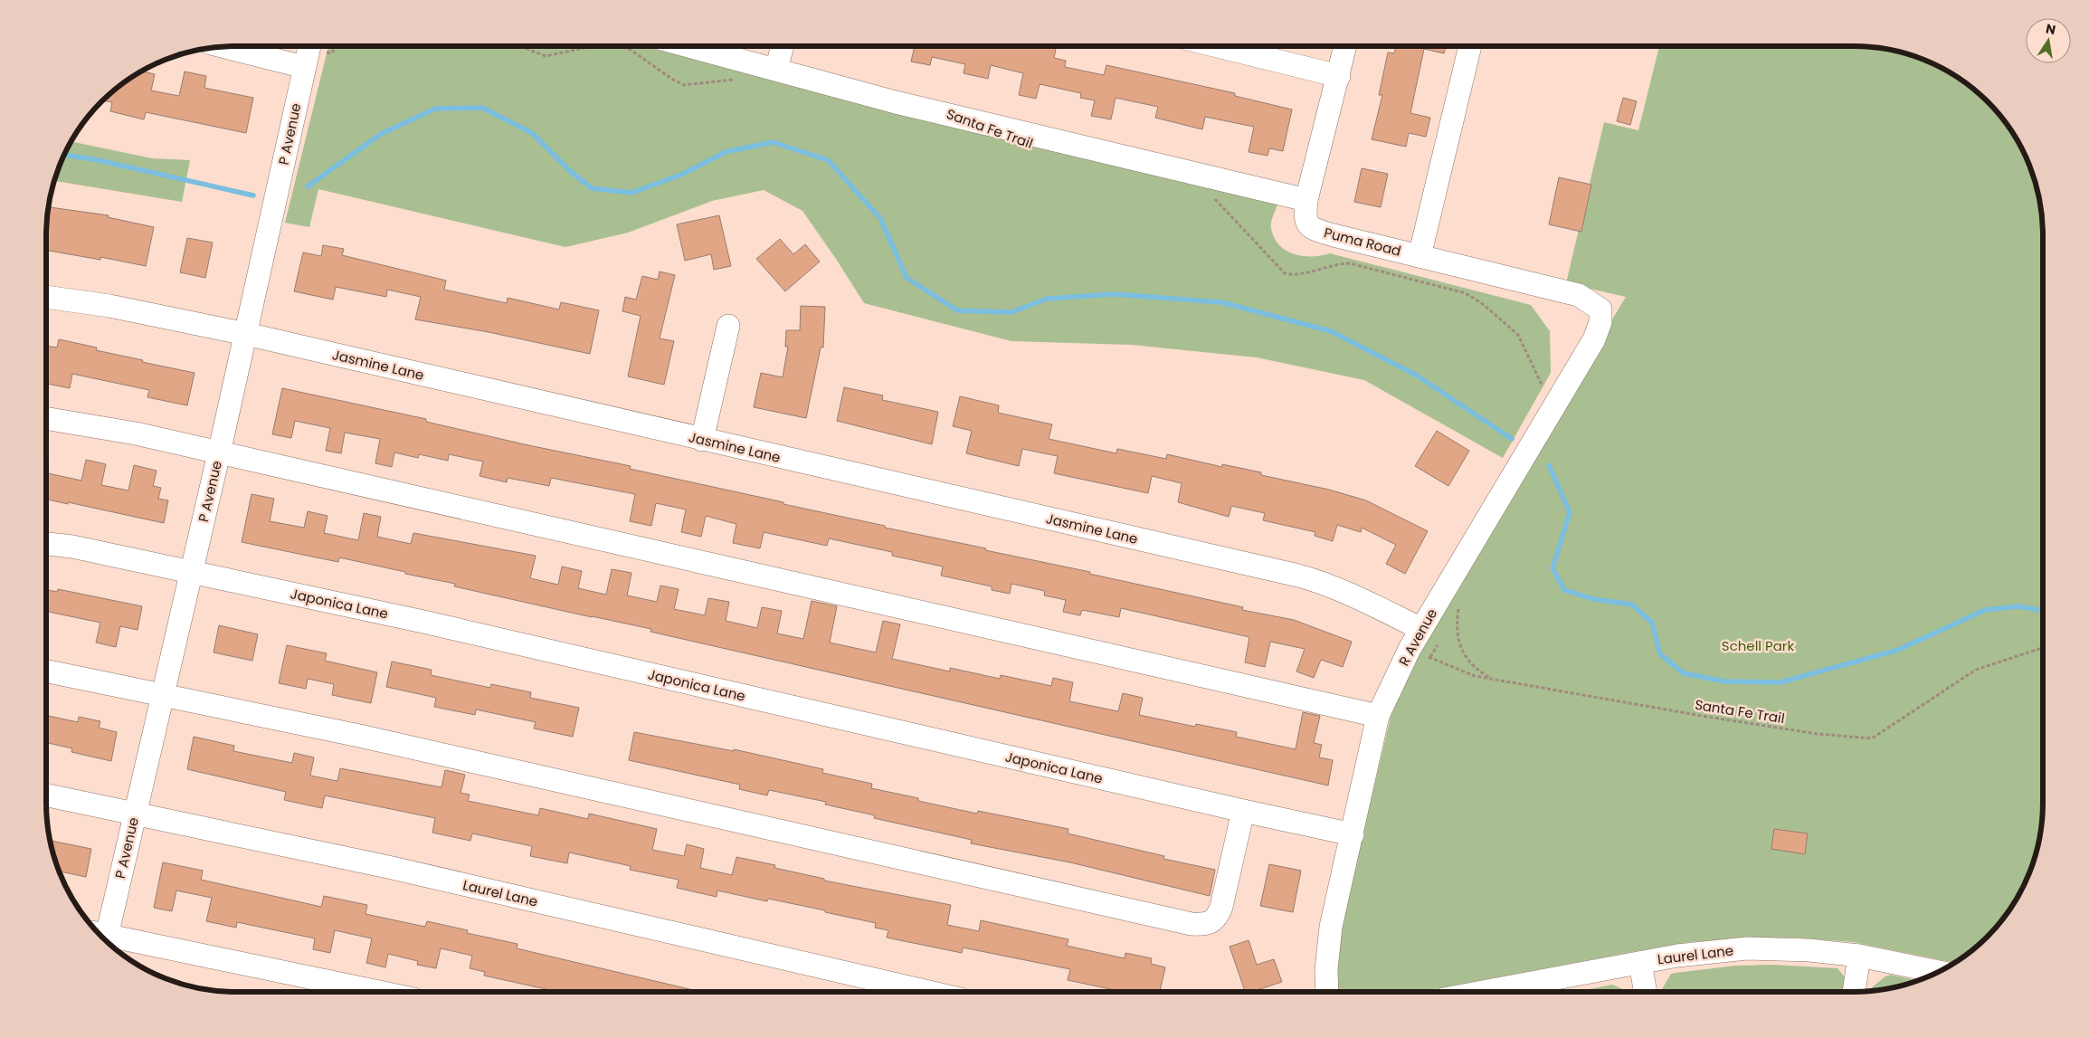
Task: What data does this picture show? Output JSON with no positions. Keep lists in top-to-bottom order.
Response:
{
  "streets": {
    "street": [
      "P Avenue",
      "Puma Road",
      "Jasmine Lane",
      "Japonica Lane",
      "R Avenue",
      "Laurel Lane"
    ],
    "path": ["Santa Fe Trail"]
  },
  "crossings": [
    ["Santa Fe Trail", "R Avenue"],
    ["P Avenue", "Jasmine Lane"],
    ["P Avenue", "Japonica Lane"],
    ["P Avenue", "Laurel Lane"],
    ["Puma Road", "R Avenue"],
    ["Jasmine Lane", "R Avenue"],
    ["Japonica Lane", "R Avenue"]
  ],
  "parks": ["Schell Park"],
  "north": "top"
}
